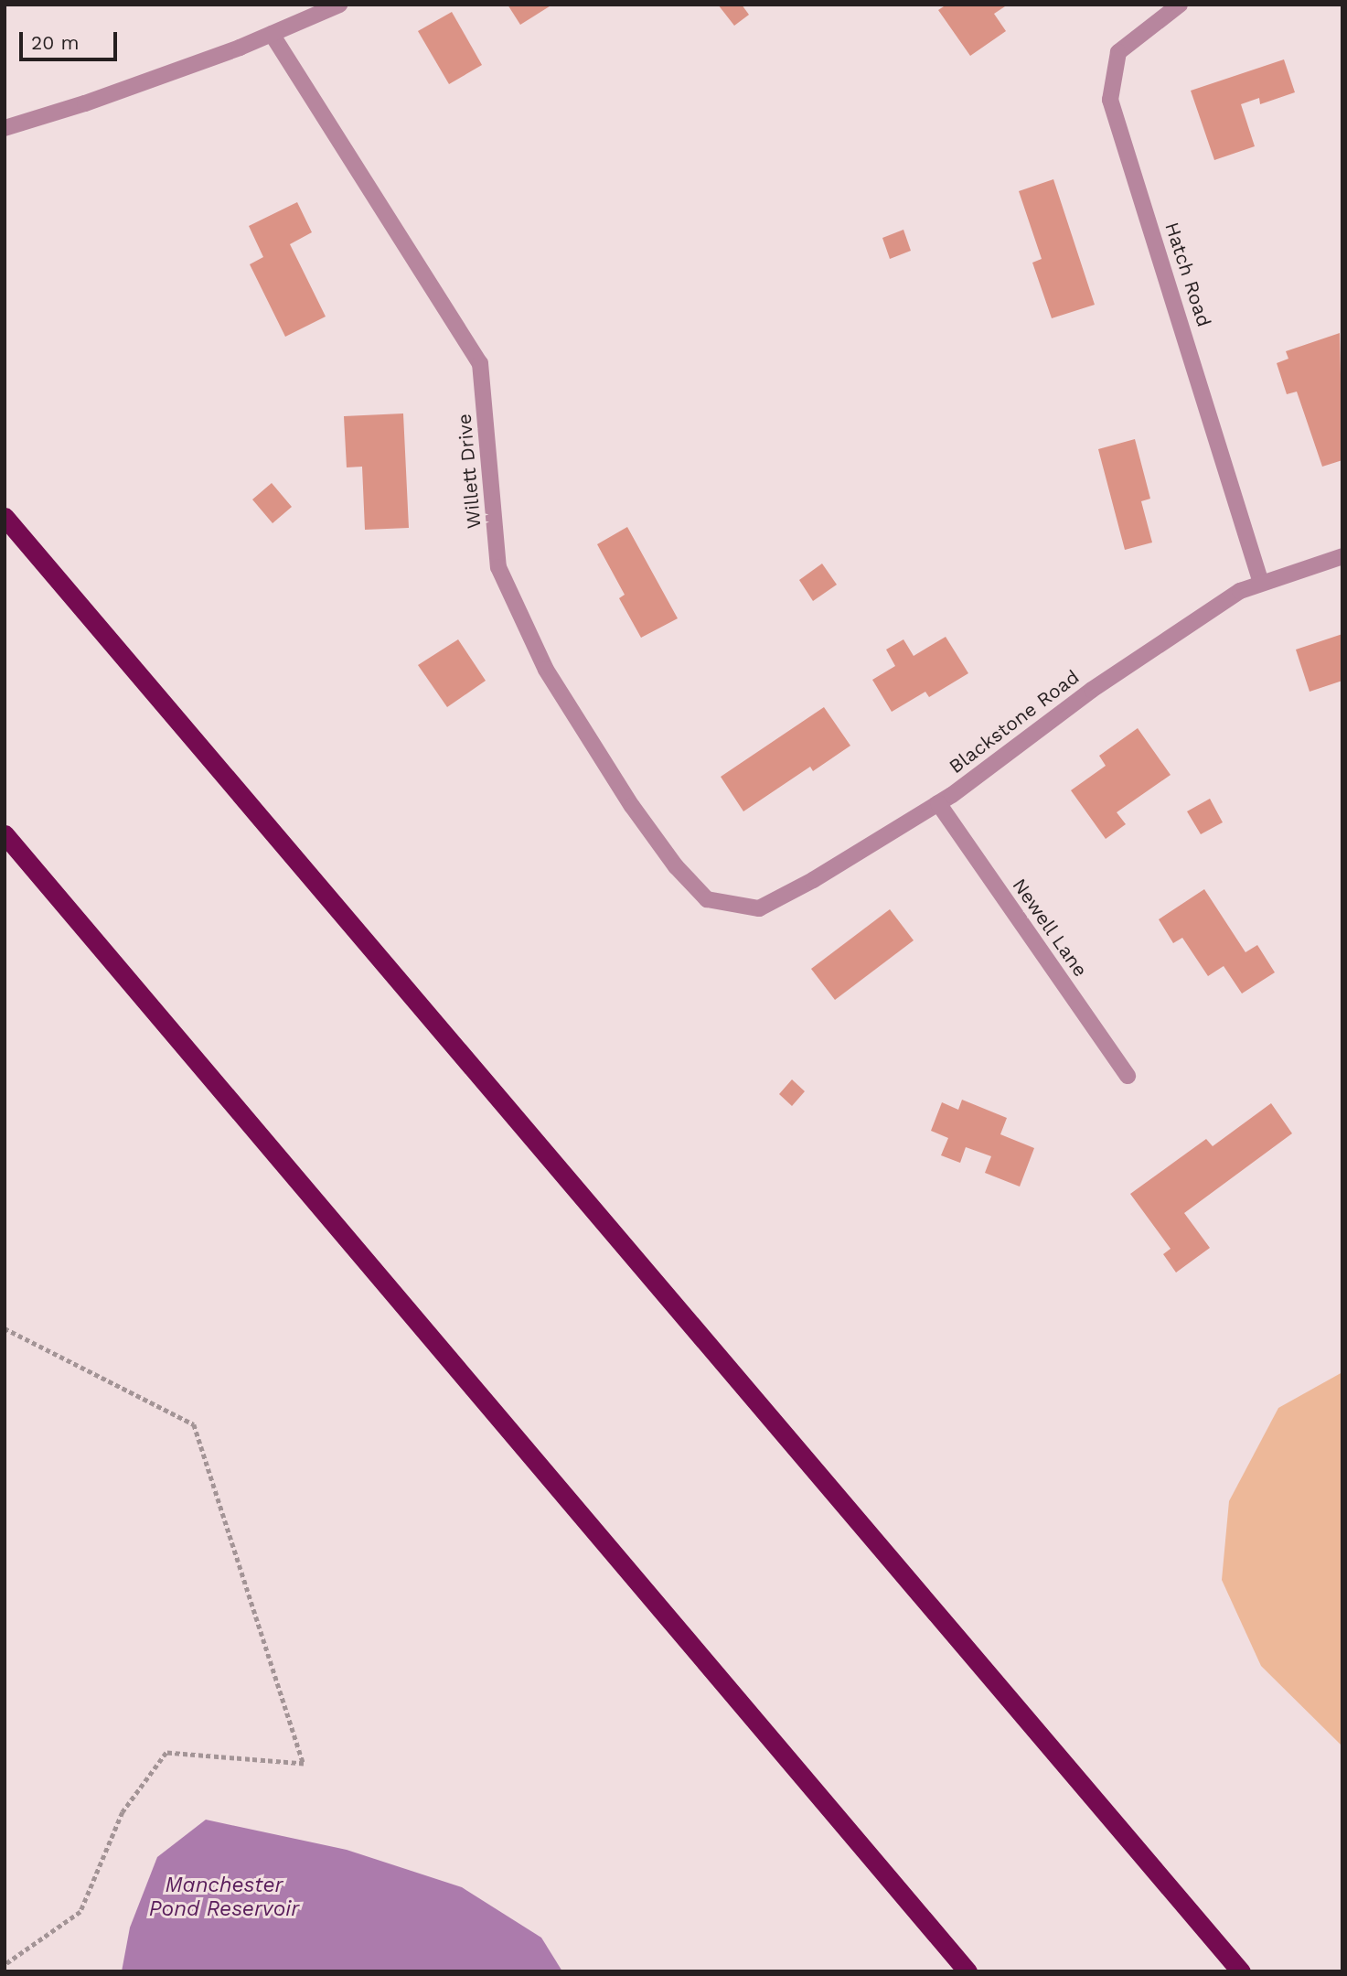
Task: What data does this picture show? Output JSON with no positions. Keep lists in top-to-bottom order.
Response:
{
  "streets": {
    "street": [
      "Hatch Road",
      "Willett Drive",
      "Blackstone Road",
      "Newell Lane"
    ]
  },
  "crossings": [
    ["Hatch Road", "Blackstone Road"],
    ["Willett Drive", "Blackstone Road"],
    ["Blackstone Road", "Newell Lane"]
  ],
  "water": ["Manchester Pond Reservoir"],
  "scale_bar": "20 m"
}
